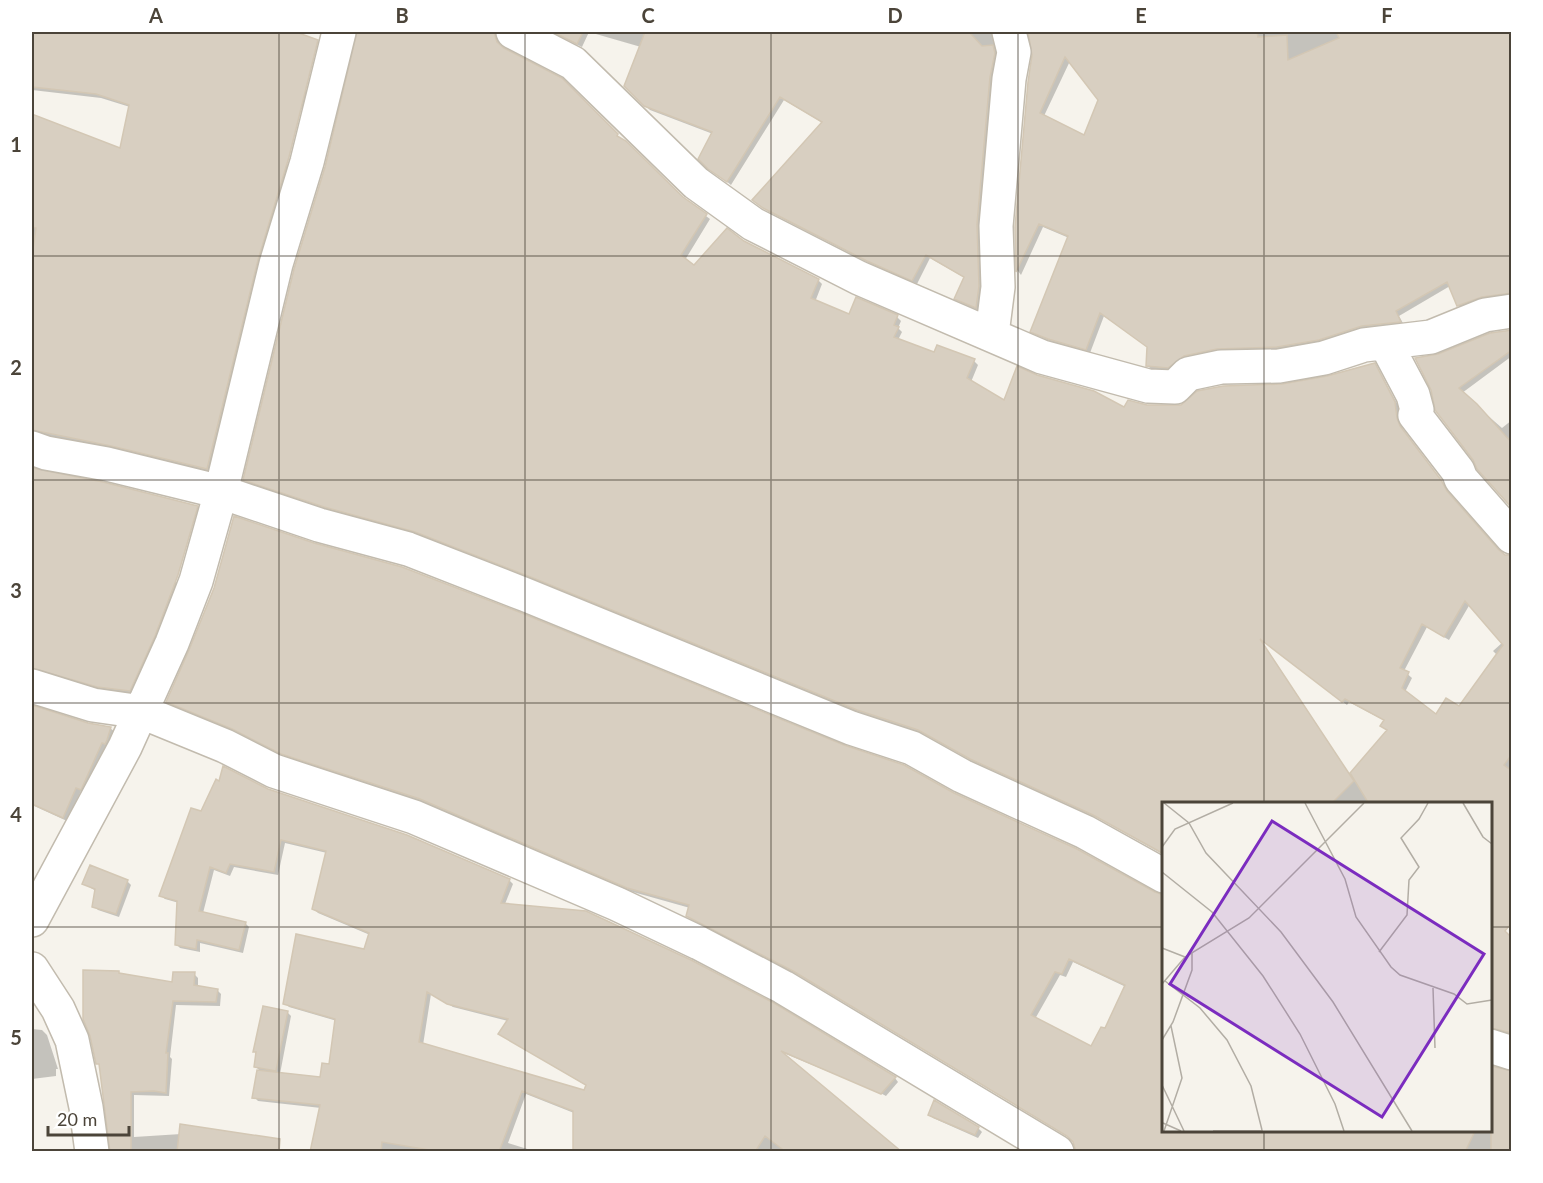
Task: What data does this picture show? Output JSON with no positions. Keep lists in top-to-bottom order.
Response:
{
  "scale_bar": "20 m",
  "grid": {
    "columns": [
      "A",
      "B",
      "C",
      "D",
      "E",
      "F"
    ],
    "rows": [
      "1",
      "2",
      "3",
      "4",
      "5"
    ]
  }
}
